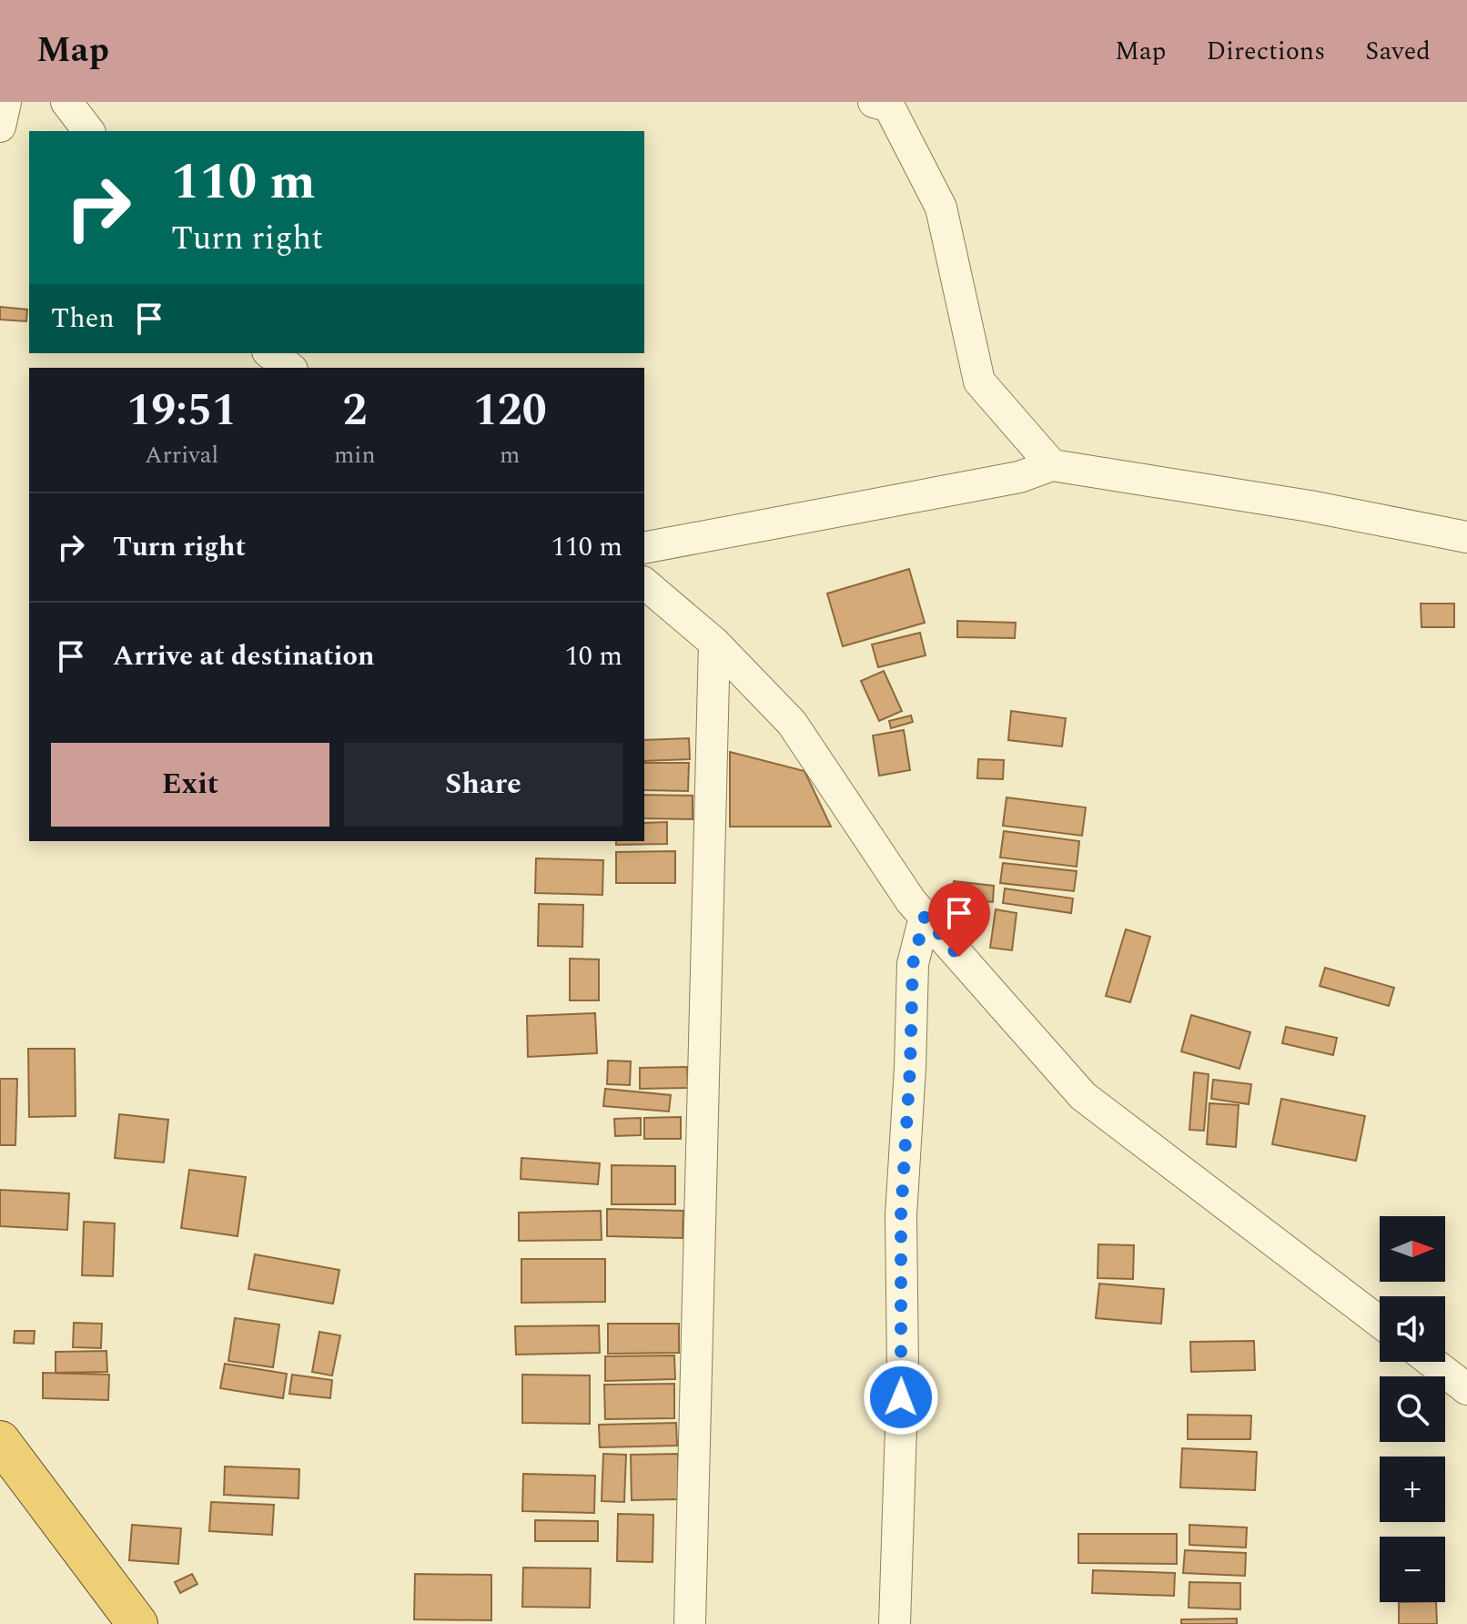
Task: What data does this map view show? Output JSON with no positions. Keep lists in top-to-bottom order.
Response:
{
  "north": "right",
  "page": {
    "header": "Map",
    "nav": ["Map", "Directions", "Saved"],
    "turn": ["110 m", "Turn right"],
    "then": "Then",
    "eta": [
      "19:51",
      "Arrival",
      "2",
      "min",
      "120",
      "m"
    ],
    "list": [
      {
        "name": "Turn right",
        "value": "110 m"
      },
      {
        "name": "Arrive at destination",
        "value": "10 m"
      }
    ],
    "buttons": ["Exit", "Share"],
    "map_buttons": ["+", "−"]
  }
}
